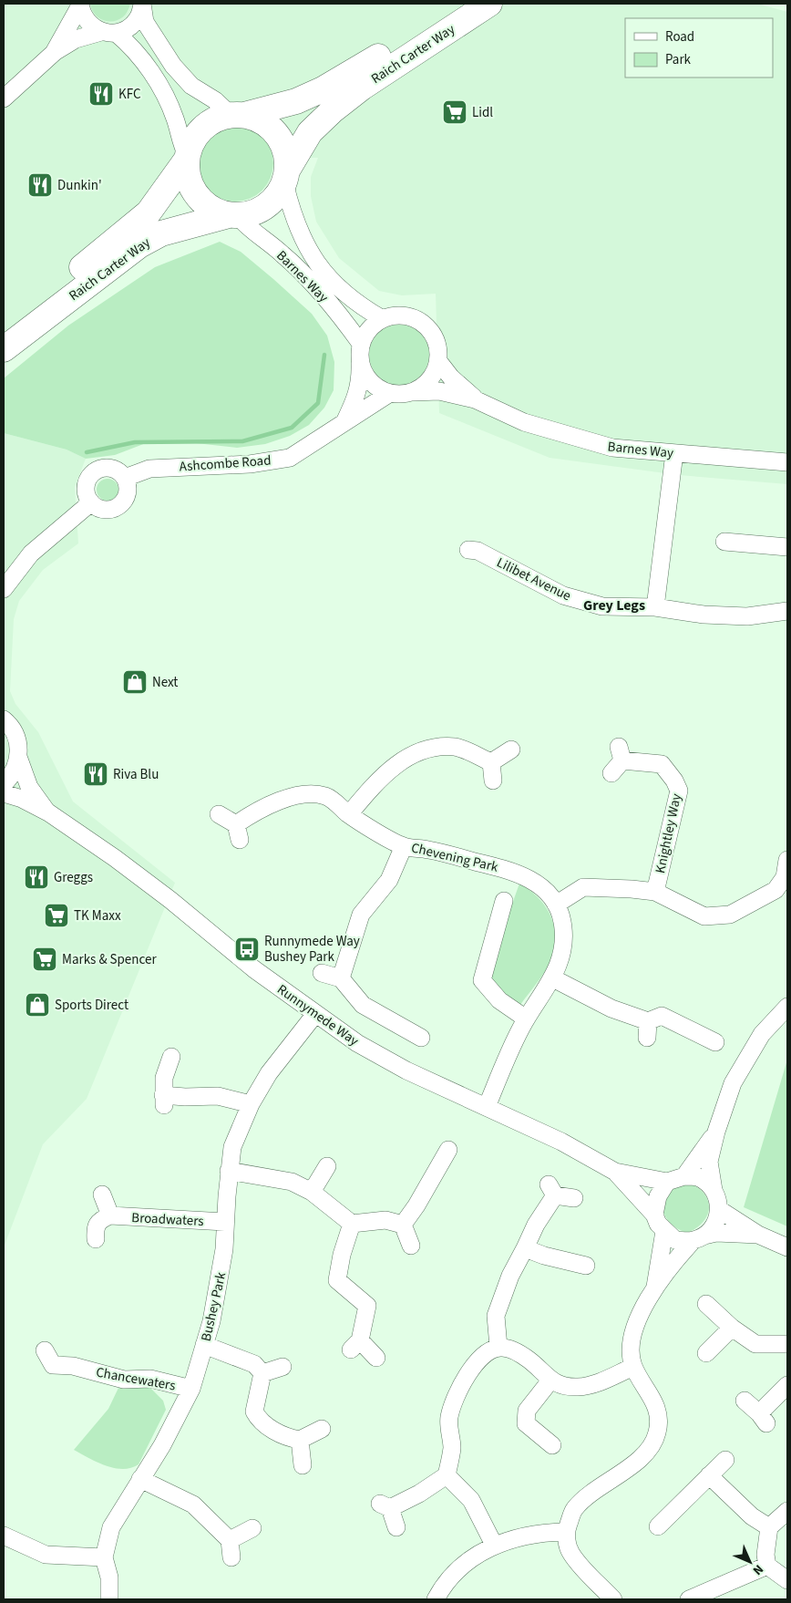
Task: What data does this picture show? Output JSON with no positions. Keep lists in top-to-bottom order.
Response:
{
  "streets": {
    "highway": ["Raich Carter Way"],
    "street": [
      "Barnes Way",
      "Ashcombe Road",
      "Lilibet Avenue",
      "Knightley Way",
      "Chevening Park",
      "Runnymede Way",
      "Broadwaters",
      "Bushey Park",
      "Chancewaters"
    ]
  },
  "crossings": [
    ["Raich Carter Way", "Barnes Way"],
    ["Barnes Way", "Ashcombe Road"],
    ["Knightley Way", "Chevening Park"],
    ["Chevening Park", "Runnymede Way"],
    ["Runnymede Way", "Bushey Park"],
    ["Broadwaters", "Bushey Park"],
    ["Bushey Park", "Chancewaters"]
  ],
  "districts": ["Grey Legs"],
  "places": {
    "restaurant": [
      "KFC",
      "Dunkin'",
      "Riva Blu",
      "Greggs"
    ],
    "supermarket": ["Lidl", "TK Maxx", "Marks & Spencer"],
    "shop": ["Next", "Sports Direct"],
    "bus stop": ["Runnymede Way Bushey Park"]
  },
  "legend": ["Road", "Park"],
  "north": "bottom right"
}
